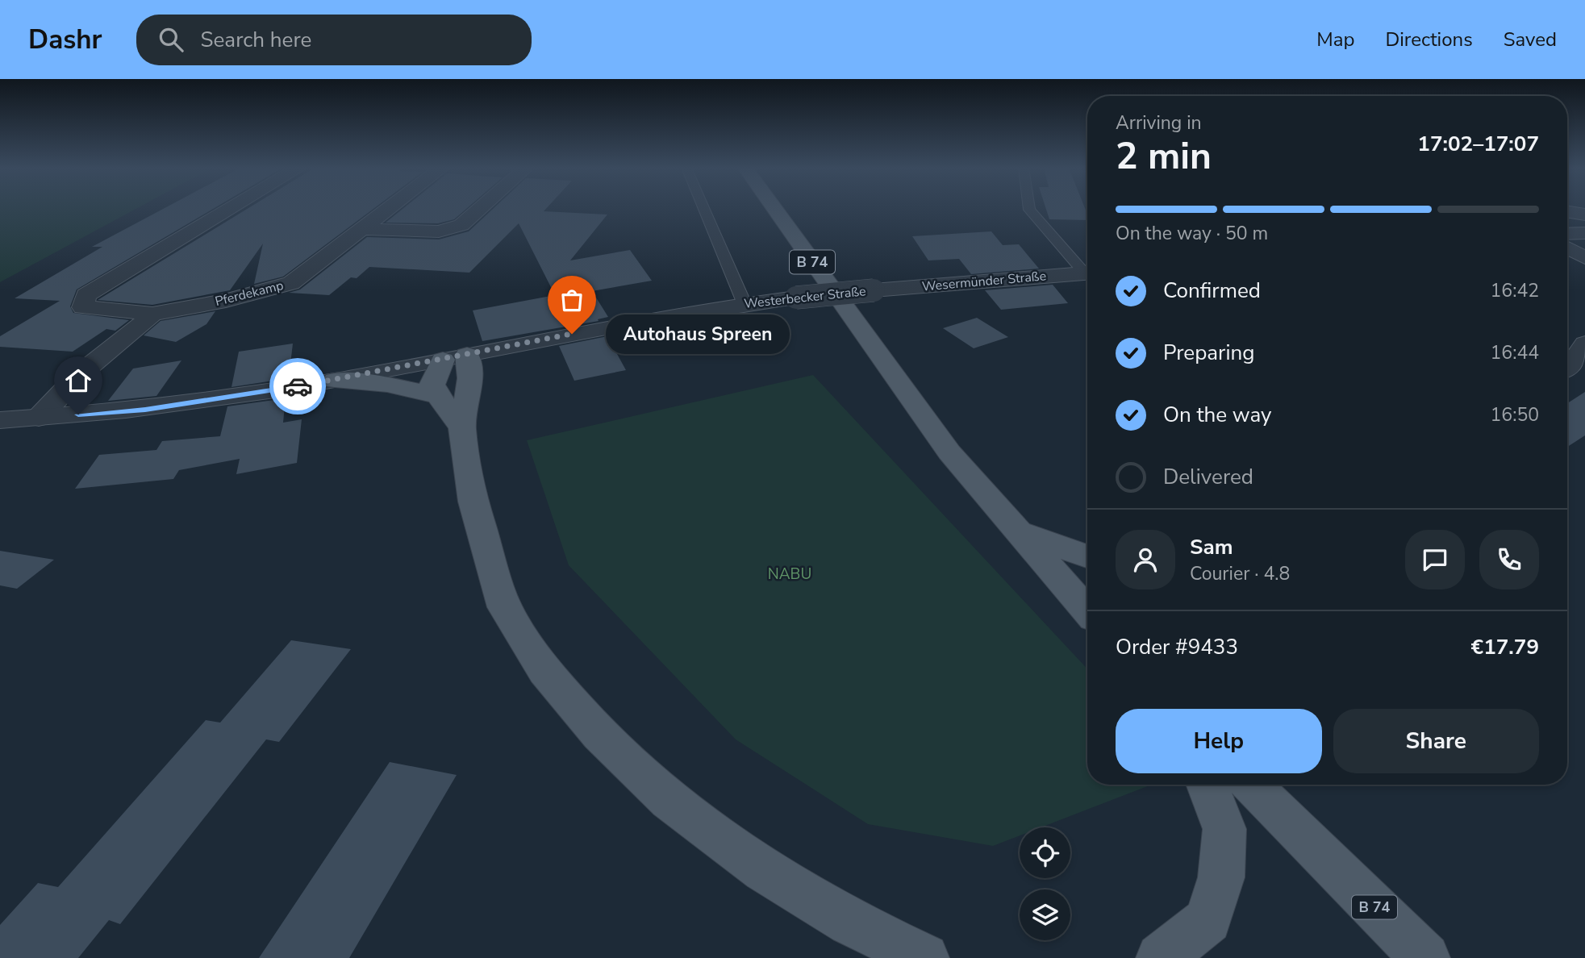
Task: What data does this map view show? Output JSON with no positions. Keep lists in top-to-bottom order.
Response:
{
  "streets": {
    "main road": ["B 74"],
    "street": ["Wesermünder Straße", "Pferdekamp", "Westerbecker Straße"]
  },
  "crossings": [
    ["Wesermünder Straße", "Westerbecker Straße"]
  ],
  "parks": ["NABU"],
  "places": ["Autohaus Spreen"],
  "page": {
    "header": "Dashr",
    "search": "Search here",
    "nav": ["Map", "Directions", "Saved"],
    "heading": ["2 min", "Arriving in", "17:02–17:07"],
    "panel": [
      "Sam",
      "Courier · 4.8",
      "Order #9433",
      "€17.79"
    ],
    "bar": "On the way · 50 m",
    "list": [
      ["Confirmed", "16:42"],
      ["Preparing", "16:44"],
      ["On the way", "16:50"],
      "Delivered"
    ],
    "bubble": "Autohaus Spreen",
    "buttons": ["Help", "Share"]
  }
}
